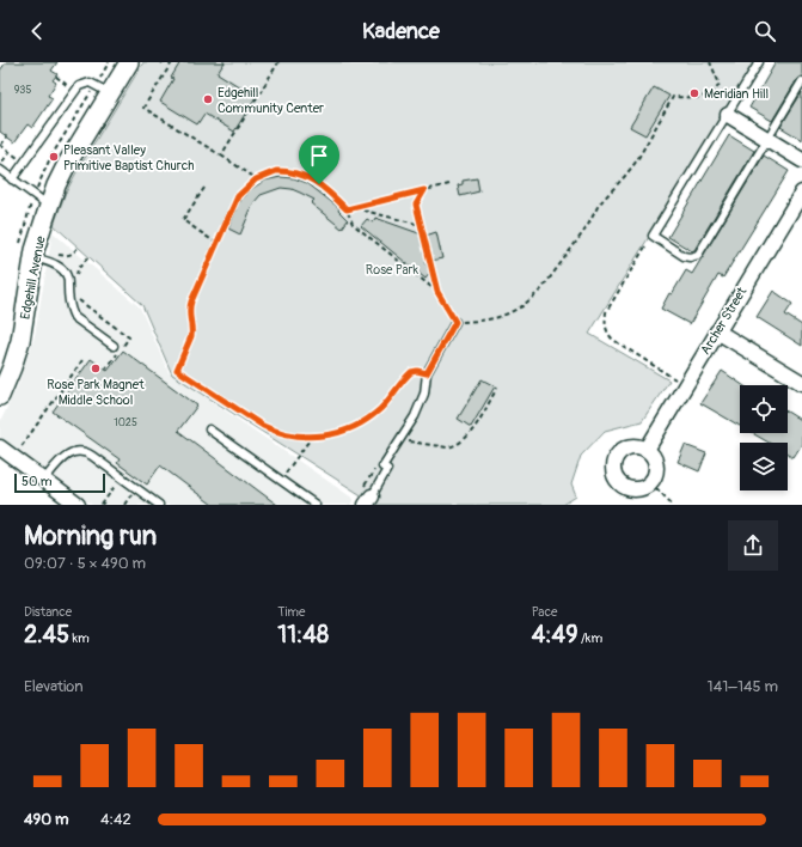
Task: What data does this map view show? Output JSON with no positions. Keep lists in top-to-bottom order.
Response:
{
  "streets": {
    "street": ["Edgehill Avenue", "Archer Street"]
  },
  "parks": ["Rose Park"],
  "places": [
    "Meridian Hill",
    "Edgehill Community Center",
    "Pleasant Valley Primitive Baptist Church",
    "Rose Park Magnet Middle School"
  ],
  "house_numbers": ["935", "1025"],
  "scale_bar": "50 m",
  "page": {
    "header": "Kadence",
    "scale": "50 m",
    "heading": ["Morning run", "09:07 · 5 × 490 m"],
    "stats": [
      ["Distance", "2.45 km"],
      ["Time", "11:48"],
      ["Pace", "4:49 /km"]
    ],
    "chart": ["Elevation", "141–145 m"],
    "list": [
      {
        "name": "490 m",
        "note": "4:42"
      }
    ]
  }
}
